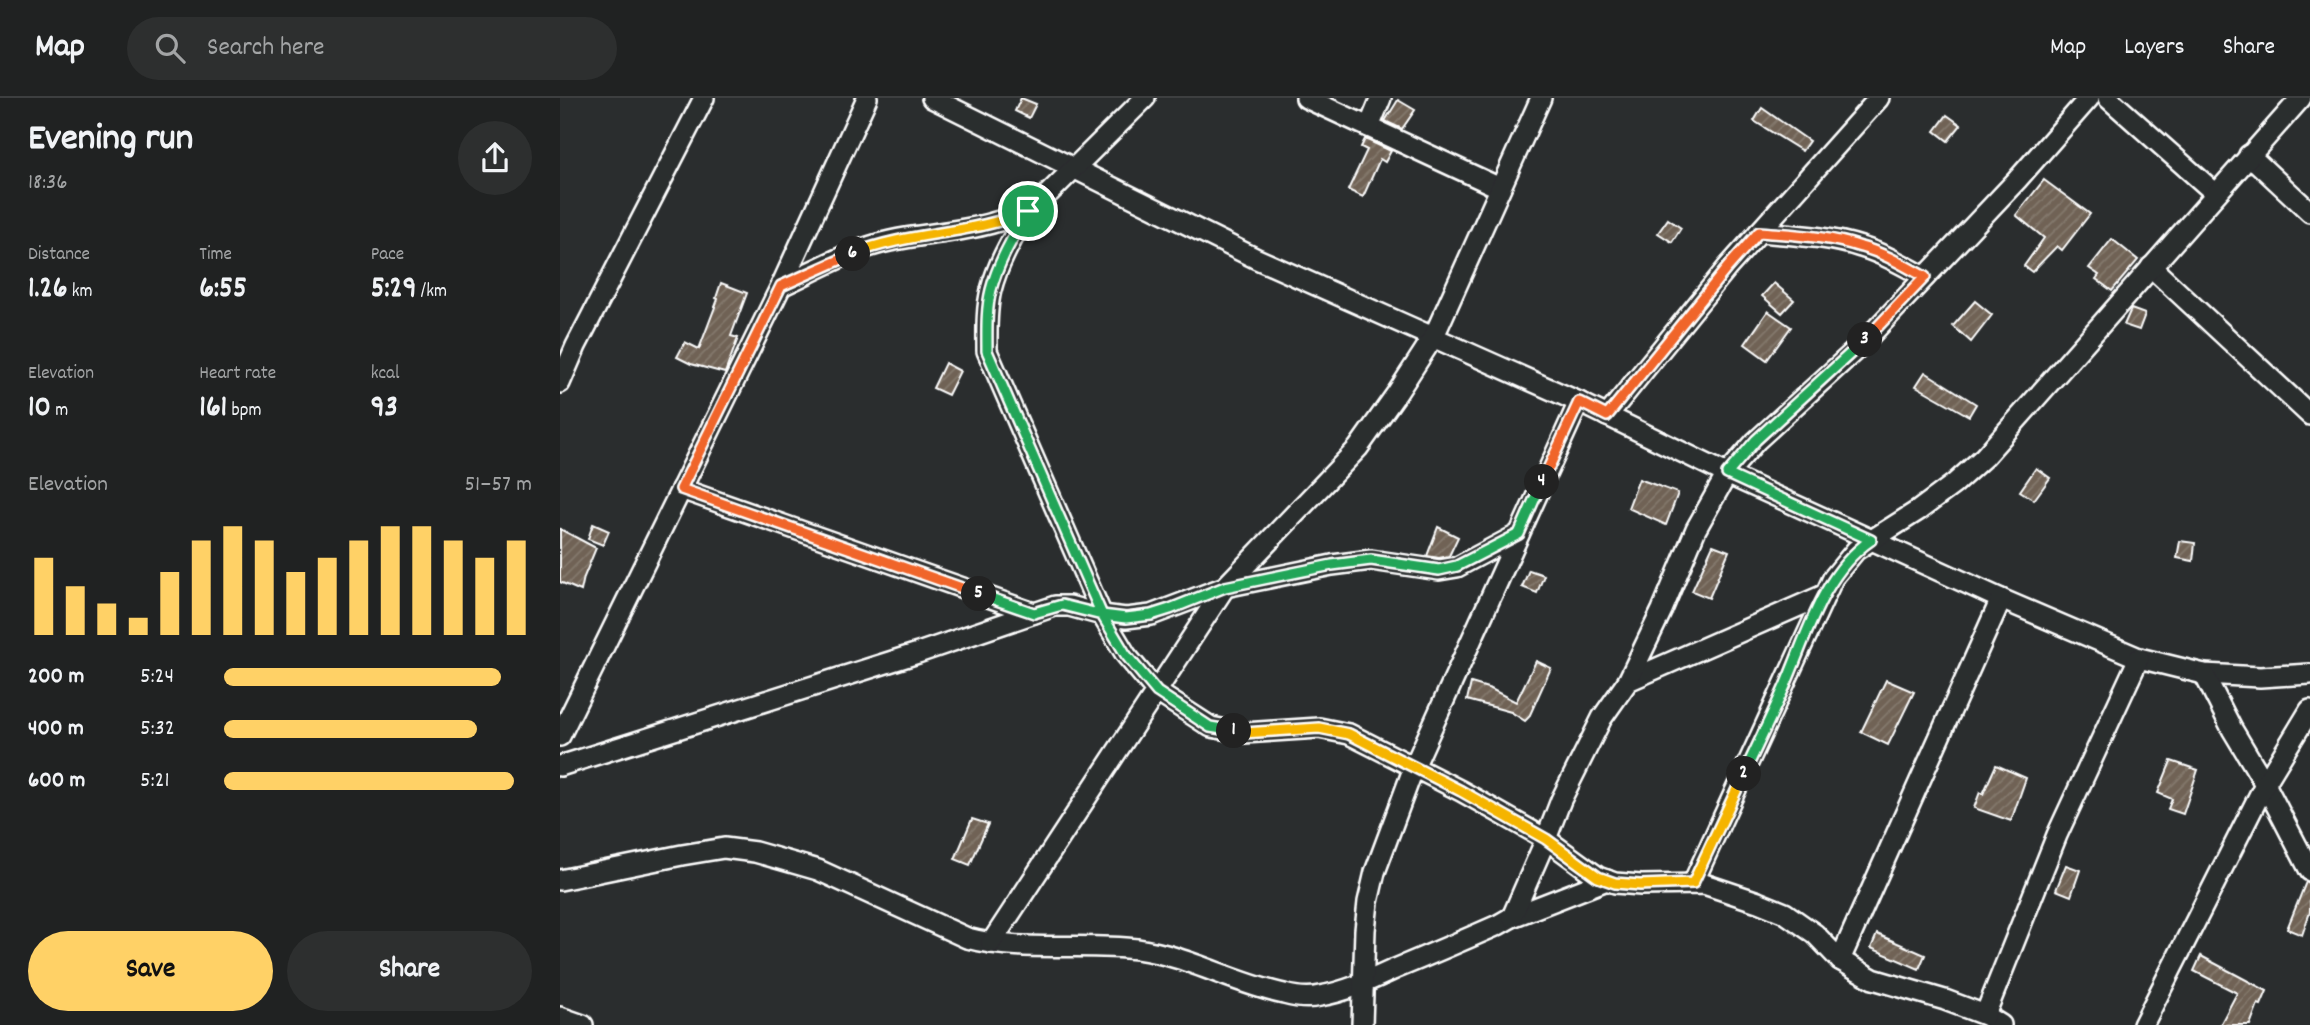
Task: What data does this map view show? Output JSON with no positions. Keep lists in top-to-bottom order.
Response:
{
  "page": {
    "header": "Map",
    "search": "Search here",
    "nav": ["Map", "Layers", "Share"],
    "heading": ["Evening run", "18:36"],
    "stats": [
      ["Distance", "1.26 km"],
      ["Time", "6:55"],
      ["Pace", "5:29 /km"],
      ["Elevation", "10 m"],
      ["Heart rate", "161 bpm"],
      ["kcal", "93"]
    ],
    "pins": [
      "6",
      "3",
      "4",
      "5",
      "1",
      "2"
    ],
    "chart": ["Elevation", "51–57 m"],
    "list": [
      {
        "name": "200 m",
        "note": "5:24"
      },
      {
        "name": "400 m",
        "note": "5:32"
      },
      {
        "name": "600 m",
        "note": "5:21"
      }
    ],
    "buttons": ["Save", "Share"]
  }
}
